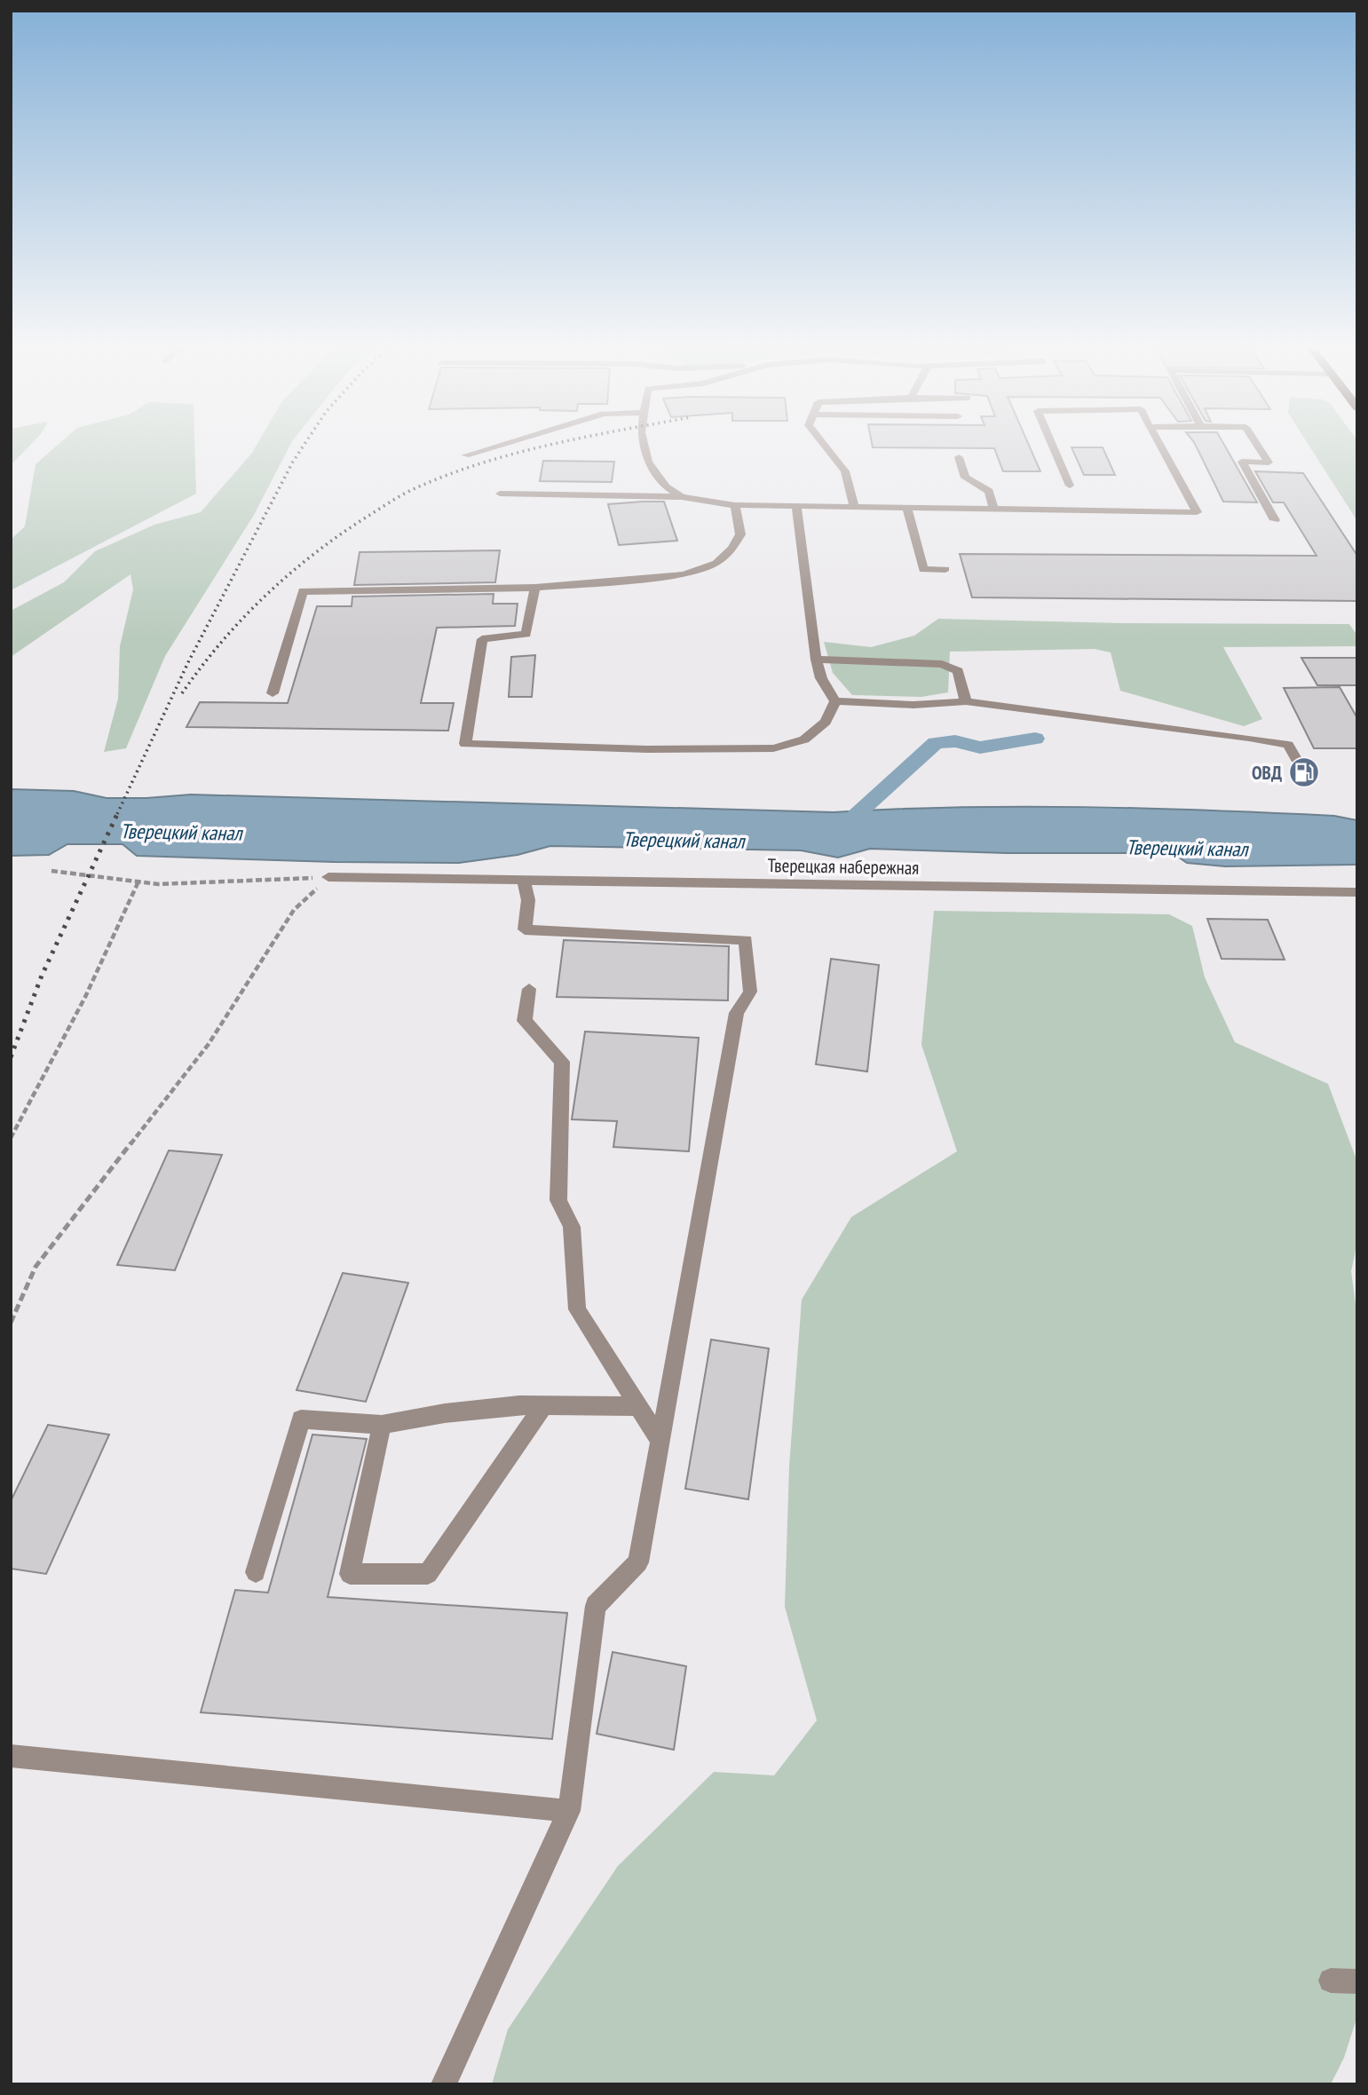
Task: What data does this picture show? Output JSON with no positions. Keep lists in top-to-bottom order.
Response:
{
  "streets": {
    "street": ["Тверецкая набережная"]
  },
  "water": ["Тверецкий канал"],
  "places": {
    "fuel station": ["ОВД"]
  }
}
